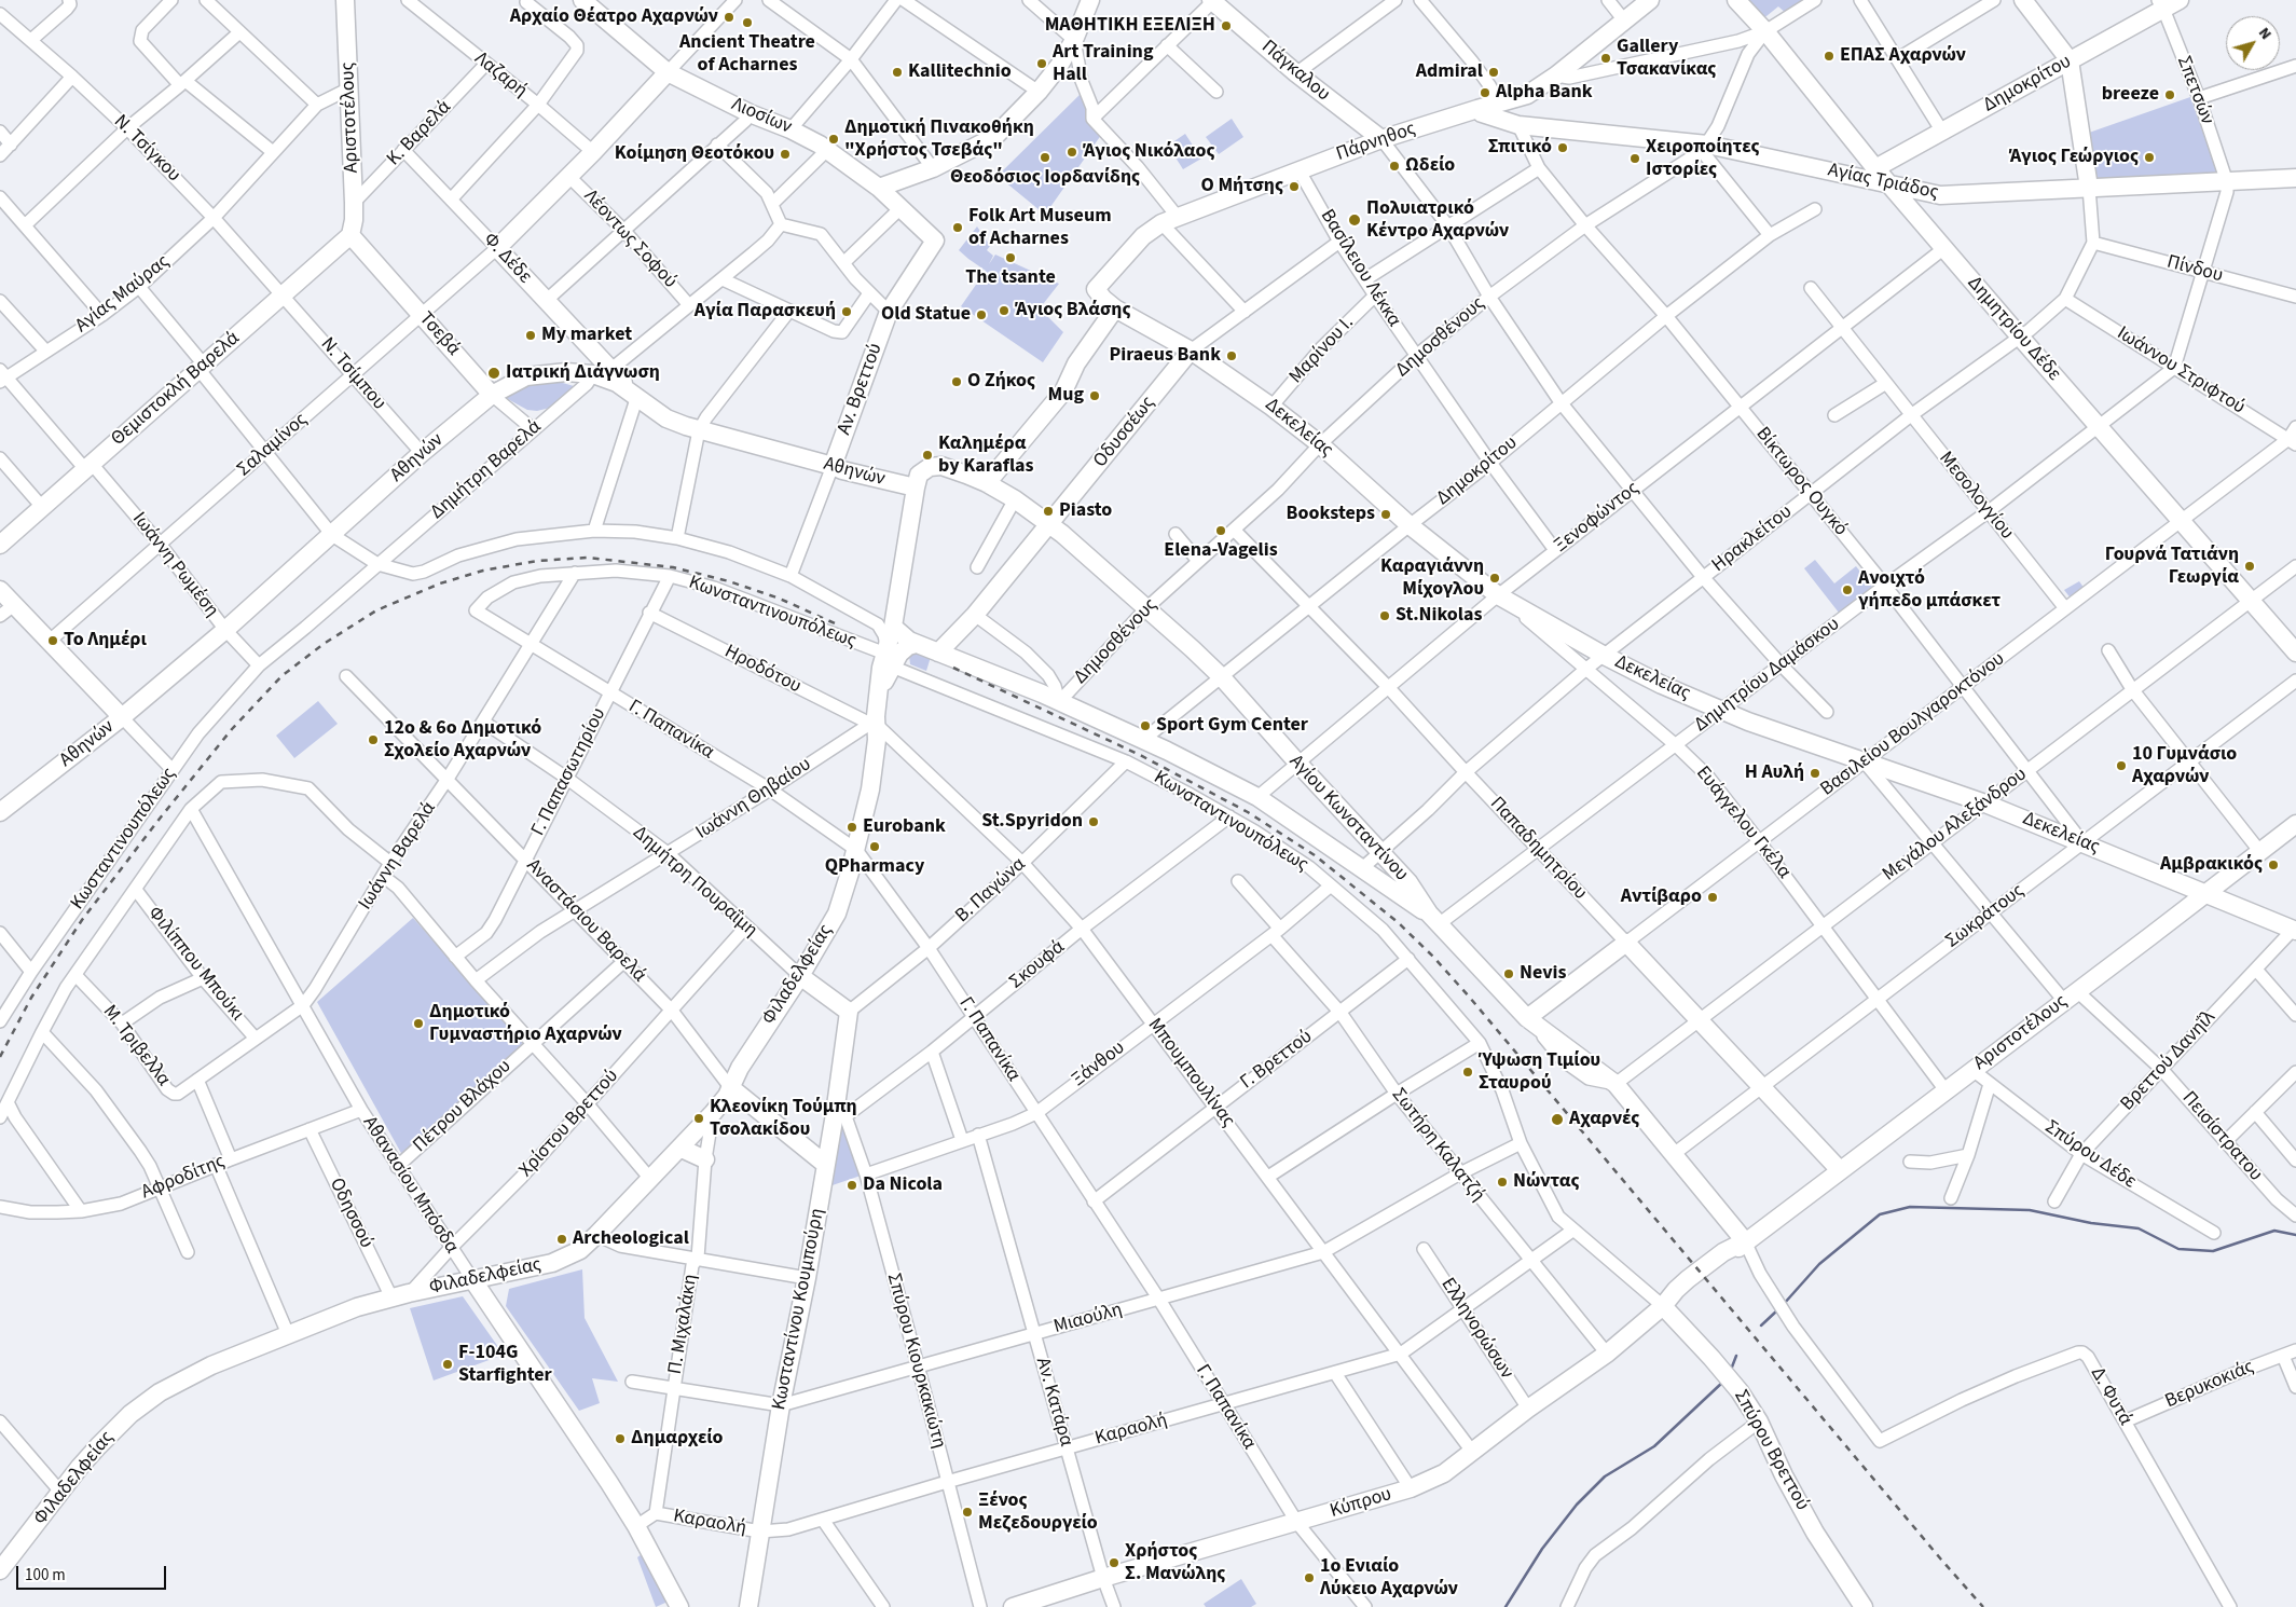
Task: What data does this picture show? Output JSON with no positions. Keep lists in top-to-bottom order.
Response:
{
  "streets": {
    "street": [
      "Πάγκαλου",
      "Λαζαρή",
      "Δημοκρίτου",
      "Σπετσών",
      "Λιοσίων",
      "Αριστοτέλους",
      "Κ. Βαρελά",
      "Πάρνηθος",
      "Ν. Τσίγκου",
      "Αγίας Τριάδος",
      "Λέοντως Σοφού",
      "Φ. Δέδε",
      "Βασίλειου Λέκκα",
      "Πίνδου",
      "Αγίας Μαύρας",
      "Δημητρίου Δέδε",
      "Τσεβά",
      "Δημοσθένους",
      "Μαρίνου Ι.",
      "Ιωάννου Στριφτού",
      "N. Τσίμπου",
      "Θεμιστοκλή Βαρελά",
      "Αν. Βρεττού",
      "Δεκελείας",
      "Οδυσσέως",
      "Σαλαμίνος",
      "Αθηνών",
      "Δημήτρη Βαρελά",
      "Βίκτωρος Ουγκό",
      "Μεσολογγίου",
      "Ξενοφώντος",
      "Ηρακλείτου",
      "Ιωάννη Ρωμέση",
      "Κωνσταντινουπόλεως",
      "Ηροδότου",
      "Δημητρίου Δαμάσκου",
      "Βασιλείου Βουλγαροκτόνου",
      "Γ. Παπανίκα",
      "Γ. Παπασωτηρίου",
      "Ιωάννη Θηβαίου",
      "Αγίου Κωνσταντίνου",
      "Ευάγγελου Γκέλα",
      "Μεγάλου Αλεξάνδρου",
      "Κωσταντινουπόλεως",
      "Παπαδημητρίου",
      "Ιωάννη Βαρελά",
      "Δημήτρη Πουραΐμη",
      "Β. Παγώνα",
      "Σωκράτους",
      "Αναστάσιου Βαρελά",
      "Φιλίππου Μπούκι",
      "Σκουφά",
      "Φιλαδελφείας",
      "Μ. Τριβελλα",
      "Γ. Βρεττού",
      "Βρεττού Δανηΐλ",
      "Ξάνθου",
      "Μπουμπουλίνας",
      "Πέτρου Βλάχου",
      "Χρίστου Βρεττού",
      "Πεισίστρατου",
      "Σωτήρη Καλατζή",
      "Σπύρου Δέδε",
      "Αφροδίτης",
      "Αθανασίου Μπόσδα",
      "Οδησσού",
      "Κωσταντίνου Κουμπούρη",
      "Μιαούλη",
      "Π. Μιχαλάκη",
      "Ελληνορώσων",
      "Σπύρου Κιουρκακιώτη",
      "Βερυκοκιάς",
      "Δ. Φυτά",
      "Αν. Κατάρα",
      "Καραολή",
      "Σπύρου Βρεττού",
      "Κύπρου"
    ]
  },
  "crossings": [
    ["Πάγκαλου", "Πάρνηθος"],
    ["Λαζαρή", "Κ. Βαρελά"],
    ["Δημοκρίτου", "Σπετσών"],
    ["Δημοκρίτου", "Βασίλειου Λέκκα"],
    ["Δημοκρίτου", "Δημητρίου Δέδε"],
    ["Δημοκρίτου", "Δεκελείας"],
    ["Δημοκρίτου", "Βίκτωρος Ουγκό"],
    ["Δημοκρίτου", "Κωνσταντινουπόλεως"],
    ["Δημοκρίτου", "Αγίου Κωνσταντίνου"],
    ["Δημοκρίτου", "Παπαδημητρίου"],
    ["Σπετσών", "Αγίας Τριάδος"],
    ["Λιοσίων", "Αν. Βρεττού"],
    ["Αριστοτέλους", "Κ. Βαρελά"],
    ["Αριστοτέλους", "Τσεβά"],
    ["Αριστοτέλους", "Θεμιστοκλή Βαρελά"],
    ["Αριστοτέλους", "Δεκελείας"],
    ["Αριστοτέλους", "Αγίου Κωνσταντίνου"],
    ["Αριστοτέλους", "Ευάγγελου Γκέλα"],
    ["Αριστοτέλους", "Παπαδημητρίου"],
    ["Αριστοτέλους", "Πεισίστρατου"],
    ["Αριστοτέλους", "Σπύρου Δέδε"],
    ["Αριστοτέλους", "Δ. Φυτά"],
    ["Αριστοτέλους", "Κύπρου"],
    ["Κ. Βαρελά", "Φ. Δέδε"],
    ["Πάρνηθος", "Αγίας Τριάδος"],
    ["Πάρνηθος", "Βασίλειου Λέκκα"],
    ["Πάρνηθος", "Δεκελείας"],
    ["Ν. Τσίγκου", "Αγίας Μαύρας"],
    ["Ν. Τσίγκου", "N. Τσίμπου"],
    ["Ν. Τσίγκου", "Θεμιστοκλή Βαρελά"],
    ["Αγίας Τριάδος", "Δημητρίου Δέδε"],
    ["Αγίας Τριάδος", "Δημοσθένους"],
    ["Αγίας Τριάδος", "Βίκτωρος Ουγκό"],
    ["Αγίας Τριάδος", "Ηρακλείτου"],
    ["Λέοντως Σοφού", "Δημήτρη Βαρελά"],
    ["Φ. Δέδε", "Σαλαμίνος"],
    ["Φ. Δέδε", "Αθηνών"],
    ["Φ. Δέδε", "Δημήτρη Βαρελά"],
    ["Βασίλειου Λέκκα", "Δημοσθένους"],
    ["Βασίλειου Λέκκα", "Μαρίνου Ι."],
    ["Βασίλειου Λέκκα", "Οδυσσέως"],
    ["Βασίλειου Λέκκα", "Ξενοφώντος"],
    ["Πίνδου", "Ηρακλείτου"],
    ["Αγίας Μαύρας", "Ιωάννη Ρωμέση"],
    ["Αγίας Μαύρας", "Κωνσταντινουπόλεως"],
    ["Δημητρίου Δέδε", "Ξενοφώντος"],
    ["Δημητρίου Δέδε", "Ηρακλείτου"],
    ["Δημητρίου Δέδε", "Δημητρίου Δαμάσκου"],
    ["Δημητρίου Δέδε", "Βασιλείου Βουλγαροκτόνου"],
    ["Δημητρίου Δέδε", "Μεγάλου Αλεξάνδρου"],
    ["Τσεβά", "Θεμιστοκλή Βαρελά"],
    ["Τσεβά", "Σαλαμίνος"],
    ["Τσεβά", "Αθηνών"],
    ["Τσεβά", "Δημήτρη Βαρελά"],
    ["Δημοσθένους", "Δεκελείας"],
    ["Δημοσθένους", "Βίκτωρος Ουγκό"],
    ["Δημοσθένους", "Κωνσταντινουπόλεως"],
    ["Δημοσθένους", "Αγίου Κωνσταντίνου"],
    ["Δημοσθένους", "Παπαδημητρίου"],
    ["Μαρίνου Ι.", "Δεκελείας"],
    ["Ιωάννου Στριφτού", "Ηρακλείτου"],
    ["Ιωάννου Στριφτού", "Δημητρίου Δαμάσκου"],
    ["Ιωάννου Στριφτού", "Βασιλείου Βουλγαροκτόνου"],
    ["N. Τσίμπου", "Θεμιστοκλή Βαρελά"],
    ["N. Τσίμπου", "Σαλαμίνος"],
    ["N. Τσίμπου", "Αθηνών"],
    ["Θεμιστοκλή Βαρελά", "Ιωάννη Ρωμέση"],
    ["Θεμιστοκλή Βαρελά", "Κωνσταντινουπόλεως"],
    ["Αν. Βρεττού", "Αθηνών"],
    ["Αν. Βρεττού", "Κωνσταντινουπόλεως"],
    ["Δεκελείας", "Οδυσσέως"],
    ["Δεκελείας", "Βίκτωρος Ουγκό"],
    ["Δεκελείας", "Ξενοφώντος"],
    ["Δεκελείας", "Ηρακλείτου"],
    ["Δεκελείας", "Δημητρίου Δαμάσκου"],
    ["Δεκελείας", "Βασιλείου Βουλγαροκτόνου"],
    ["Δεκελείας", "Ευάγγελου Γκέλα"],
    ["Δεκελείας", "Μεγάλου Αλεξάνδρου"],
    ["Δεκελείας", "Σωκράτους"],
    ["Δεκελείας", "Βρεττού Δανηΐλ"],
    ["Δεκελείας", "Πεισίστρατου"],
    ["Οδυσσέως", "Κωνσταντινουπόλεως"],
    ["Οδυσσέως", "Αγίου Κωνσταντίνου"],
    ["Σαλαμίνος", "Ιωάννη Ρωμέση"],
    ["Σαλαμίνος", "Κωνσταντινουπόλεως"],
    ["Αθηνών", "Δημήτρη Βαρελά"],
    ["Αθηνών", "Ιωάννη Ρωμέση"],
    ["Αθηνών", "Κωνσταντινουπόλεως"],
    ["Αθηνών", "Αγίου Κωνσταντίνου"],
    ["Αθηνών", "Φιλαδελφείας"],
    ["Δημήτρη Βαρελά", "Κωνσταντινουπόλεως"],
    ["Βίκτωρος Ουγκό", "Ξενοφώντος"],
    ["Βίκτωρος Ουγκό", "Ηρακλείτου"],
    ["Βίκτωρος Ουγκό", "Δημητρίου Δαμάσκου"],
    ["Βίκτωρος Ουγκό", "Βασιλείου Βουλγαροκτόνου"],
    ["Βίκτωρος Ουγκό", "Μεγάλου Αλεξάνδρου"],
    ["Μεσολογγίου", "Ξενοφώντος"],
    ["Μεσολογγίου", "Ηρακλείτου"],
    ["Μεσολογγίου", "Δημητρίου Δαμάσκου"],
    ["Μεσολογγίου", "Βασιλείου Βουλγαροκτόνου"],
    ["Ξενοφώντος", "Κωνσταντινουπόλεως"],
    ["Ξενοφώντος", "Αγίου Κωνσταντίνου"],
    ["Ξενοφώντος", "Ευάγγελου Γκέλα"],
    ["Ξενοφώντος", "Παπαδημητρίου"],
    ["Ηρακλείτου", "Κωνσταντινουπόλεως"],
    ["Ηρακλείτου", "Αγίου Κωνσταντίνου"],
    ["Ηρακλείτου", "Ευάγγελου Γκέλα"],
    ["Ηρακλείτου", "Παπαδημητρίου"],
    ["Ιωάννη Ρωμέση", "Κωσταντινουπόλεως"],
    ["Κωνσταντινουπόλεως", "Δημητρίου Δαμάσκου"],
    ["Κωνσταντινουπόλεως", "Γ. Παπανίκα"],
    ["Κωνσταντινουπόλεως", "Γ. Παπασωτηρίου"],
    ["Κωνσταντινουπόλεως", "Αγίου Κωνσταντίνου"],
    ["Κωνσταντινουπόλεως", "Ιωάννη Βαρελά"],
    ["Κωνσταντινουπόλεως", "Β. Παγώνα"],
    ["Κωνσταντινουπόλεως", "Σκουφά"],
    ["Κωνσταντινουπόλεως", "Φιλαδελφείας"],
    ["Κωνσταντινουπόλεως", "Γ. Βρεττού"],
    ["Κωνσταντινουπόλεως", "Ξάνθου"],
    ["Κωνσταντινουπόλεως", "Μιαούλη"],
    ["Κωνσταντινουπόλεως", "Καραολή"],
    ["Κωνσταντινουπόλεως", "Σπύρου Βρεττού"],
    ["Κωνσταντινουπόλεως", "Κύπρου"],
    ["Ηροδότου", "Γ. Παπασωτηρίου"],
    ["Ηροδότου", "Ιωάννη Θηβαίου"],
    ["Ηροδότου", "Φιλαδελφείας"],
    ["Ηροδότου", "Μπουμπουλίνας"],
    ["Δημητρίου Δαμάσκου", "Αγίου Κωνσταντίνου"],
    ["Δημητρίου Δαμάσκου", "Ευάγγελου Γκέλα"],
    ["Δημητρίου Δαμάσκου", "Παπαδημητρίου"],
    ["Βασιλείου Βουλγαροκτόνου", "Αγίου Κωνσταντίνου"],
    ["Βασιλείου Βουλγαροκτόνου", "Ευάγγελου Γκέλα"],
    ["Βασιλείου Βουλγαροκτόνου", "Παπαδημητρίου"],
    ["Βασιλείου Βουλγαροκτόνου", "Πεισίστρατου"],
    ["Γ. Παπανίκα", "Γ. Παπασωτηρίου"],
    ["Γ. Παπανίκα", "Ιωάννη Θηβαίου"],
    ["Γ. Παπανίκα", "Ιωάννη Βαρελά"],
    ["Γ. Παπανίκα", "Β. Παγώνα"],
    ["Γ. Παπανίκα", "Σκουφά"],
    ["Γ. Παπανίκα", "Φιλαδελφείας"],
    ["Γ. Παπανίκα", "Γ. Βρεττού"],
    ["Γ. Παπανίκα", "Ξάνθου"],
    ["Γ. Παπανίκα", "Μιαούλη"],
    ["Γ. Παπανίκα", "Καραολή"],
    ["Γ. Παπανίκα", "Κύπρου"],
    ["Γ. Παπασωτηρίου", "Δημήτρη Πουραΐμη"],
    ["Γ. Παπασωτηρίου", "Αναστάσιου Βαρελά"],
    ["Ιωάννη Θηβαίου", "Δημήτρη Πουραΐμη"],
    ["Ιωάννη Θηβαίου", "Αναστάσιου Βαρελά"],
    ["Ιωάννη Θηβαίου", "Φιλαδελφείας"],
    ["Ιωάννη Θηβαίου", "Μπουμπουλίνας"],
    ["Αγίου Κωνσταντίνου", "Μεγάλου Αλεξάνδρου"],
    ["Αγίου Κωνσταντίνου", "Σωκράτους"],
    ["Αγίου Κωνσταντίνου", "Φιλαδελφείας"],
    ["Αγίου Κωνσταντίνου", "Δ. Φυτά"],
    ["Αγίου Κωνσταντίνου", "Κύπρου"],
    ["Ευάγγελου Γκέλα", "Μεγάλου Αλεξάνδρου"],
    ["Ευάγγελου Γκέλα", "Σωκράτους"],
    ["Μεγάλου Αλεξάνδρου", "Παπαδημητρίου"],
    ["Μεγάλου Αλεξάνδρου", "Πεισίστρατου"],
    ["Κωσταντινουπόλεως", "Ιωάννη Βαρελά"],
    ["Κωσταντινουπόλεως", "Φιλίππου Μπούκι"],
    ["Κωσταντινουπόλεως", "Μ. Τριβελλα"],
    ["Κωσταντινουπόλεως", "Αθανασίου Μπόσδα"],
    ["Παπαδημητρίου", "Σωκράτους"],
    ["Ιωάννη Βαρελά", "Δημήτρη Πουραΐμη"],
    ["Ιωάννη Βαρελά", "Αναστάσιου Βαρελά"],
    ["Ιωάννη Βαρελά", "Φιλίππου Μπούκι"],
    ["Ιωάννη Βαρελά", "Μ. Τριβελλα"],
    ["Ιωάννη Βαρελά", "Αθανασίου Μπόσδα"],
    ["Δημήτρη Πουραΐμη", "Β. Παγώνα"],
    ["Δημήτρη Πουραΐμη", "Φιλαδελφείας"],
    ["Δημήτρη Πουραΐμη", "Χρίστου Βρεττού"],
    ["Δημήτρη Πουραΐμη", "Κωσταντίνου Κουμπούρη"],
    ["Β. Παγώνα", "Μπουμπουλίνας"],
    ["Β. Παγώνα", "Κωσταντίνου Κουμπούρη"],
    ["Σωκράτους", "Πεισίστρατου"],
    ["Αναστάσιου Βαρελά", "Φιλαδελφείας"],
    ["Αναστάσιου Βαρελά", "Πέτρου Βλάχου"],
    ["Αναστάσιου Βαρελά", "Χρίστου Βρεττού"],
    ["Αναστάσιου Βαρελά", "Κωσταντίνου Κουμπούρη"],
    ["Σκουφά", "Μπουμπουλίνας"],
    ["Σκουφά", "Κωσταντίνου Κουμπούρη"],
    ["Σκουφά", "Σπύρου Κιουρκακιώτη"],
    ["Φιλαδελφείας", "Μπουμπουλίνας"],
    ["Φιλαδελφείας", "Χρίστου Βρεττού"],
    ["Φιλαδελφείας", "Αθανασίου Μπόσδα"],
    ["Φιλαδελφείας", "Οδησσού"],
    ["Φιλαδελφείας", "Π. Μιχαλάκη"],
    ["Γ. Βρεττού", "Μπουμπουλίνας"],
    ["Γ. Βρεττού", "Σωτήρη Καλατζή"],
    ["Βρεττού Δανηΐλ", "Πεισίστρατου"],
    ["Βρεττού Δανηΐλ", "Σπύρου Δέδε"],
    ["Ξάνθου", "Μπουμπουλίνας"],
    ["Ξάνθου", "Σωτήρη Καλατζή"],
    ["Ξάνθου", "Σπύρου Κιουρκακιώτη"],
    ["Ξάνθου", "Αν. Κατάρα"],
    ["Μπουμπουλίνας", "Μιαούλη"],
    ["Μπουμπουλίνας", "Καραολή"],
    ["Μπουμπουλίνας", "Κύπρου"],
    ["Πέτρου Βλάχου", "Αθανασίου Μπόσδα"],
    ["Χρίστου Βρεττού", "Αθανασίου Μπόσδα"],
    ["Σωτήρη Καλατζή", "Μιαούλη"],
    ["Σωτήρη Καλατζή", "Καραολή"],
    ["Σωτήρη Καλατζή", "Κύπρου"],
    ["Αφροδίτης", "Αθανασίου Μπόσδα"],
    ["Αφροδίτης", "Οδησσού"],
    ["Κωσταντίνου Κουμπούρη", "Μιαούλη"],
    ["Κωσταντίνου Κουμπούρη", "Σπύρου Κιουρκακιώτη"],
    ["Κωσταντίνου Κουμπούρη", "Καραολή"],
    ["Μιαούλη", "Π. Μιχαλάκη"],
    ["Μιαούλη", "Σπύρου Κιουρκακιώτη"],
    ["Μιαούλη", "Αν. Κατάρα"],
    ["Π. Μιχαλάκη", "Καραολή"],
    ["Ελληνορώσων", "Καραολή"],
    ["Ελληνορώσων", "Κύπρου"],
    ["Σπύρου Κιουρκακιώτη", "Καραολή"],
    ["Βερυκοκιάς", "Δ. Φυτά"],
    ["Δ. Φυτά", "Κύπρου"],
    ["Αν. Κατάρα", "Καραολή"],
    ["Αν. Κατάρα", "Κύπρου"],
    ["Σπύρου Βρεττού", "Κύπρου"]
  ],
  "places": [
    "Αρχαίο Θέατρο Αχαρνών",
    "Ancient Theatre of Acharnes",
    "ΜΑΘΗΤΙΚΗ ΕΞΕΛΙΞΗ",
    "ΕΠΑΣ Αχαρνών",
    "Gallery Τσακανίκας",
    "Art Training Hall",
    "Kallitechnio",
    "Admiral",
    "Alpha Bank",
    "breeze",
    "Δημοτική Πινακοθήκη \"Χρήστος Τσεβάς\"",
    "Σπιτικό",
    "Άγιος Νικόλαος",
    "Κοίμηση Θεοτόκου",
    "Θεοδόσιος Ιορδανίδης",
    "Άγιος Γεώργιος",
    "Χειροποίητες Ιστορίες",
    "Ωδείο",
    "Ο Μήτσης",
    "Πολυιατρικό Κέντρο Αχαρνών",
    "Folk Art Museum of Acharnes",
    "The tsante",
    "Άγιος Βλάσης",
    "Αγία Παρασκευή",
    "Old Statue",
    "My market",
    "Piraeus Bank",
    "Ιατρική Διάγνωση",
    "Ο Ζήκος",
    "Mug",
    "Καλημέρα by Karaflas",
    "Piasto",
    "Booksteps",
    "Elena-Vagelis",
    "Γουρνά Τατιάνη Γεωργία",
    "Καραγιάννη Μίχογλου",
    "Ανοιχτό γήπεδο μπάσκετ",
    "St.Nikolas",
    "Το Λημέρι",
    "Sport Gym Center",
    "12ο & 6ο Δημοτικό Σχολείο Αχαρνών",
    "10 Γυμνάσιο Αχαρνών",
    "Η Αυλή",
    "St.Spyridon",
    "Eurobank",
    "QPharmacy",
    "Αμβρακικός",
    "Αντίβαρο",
    "Nevis",
    "Δημοτικό Γυμναστήριο Αχαρνών",
    "Ύψωση Τιμίου Σταυρού",
    "Κλεονίκη Τούμπη Τσολακίδου",
    "Αχαρνές",
    "Νώντας",
    "Da Nicola",
    "Archeological",
    "F-104G Starfighter",
    "Δημαρχείο",
    "Ξένος Μεζεδουργείο",
    "Χρήστος Σ. Μανώλης",
    "1ο Ενιαίο Λύκειο Αχαρνών"
  ],
  "scale_bar": "100 m",
  "north": "top right"
}
